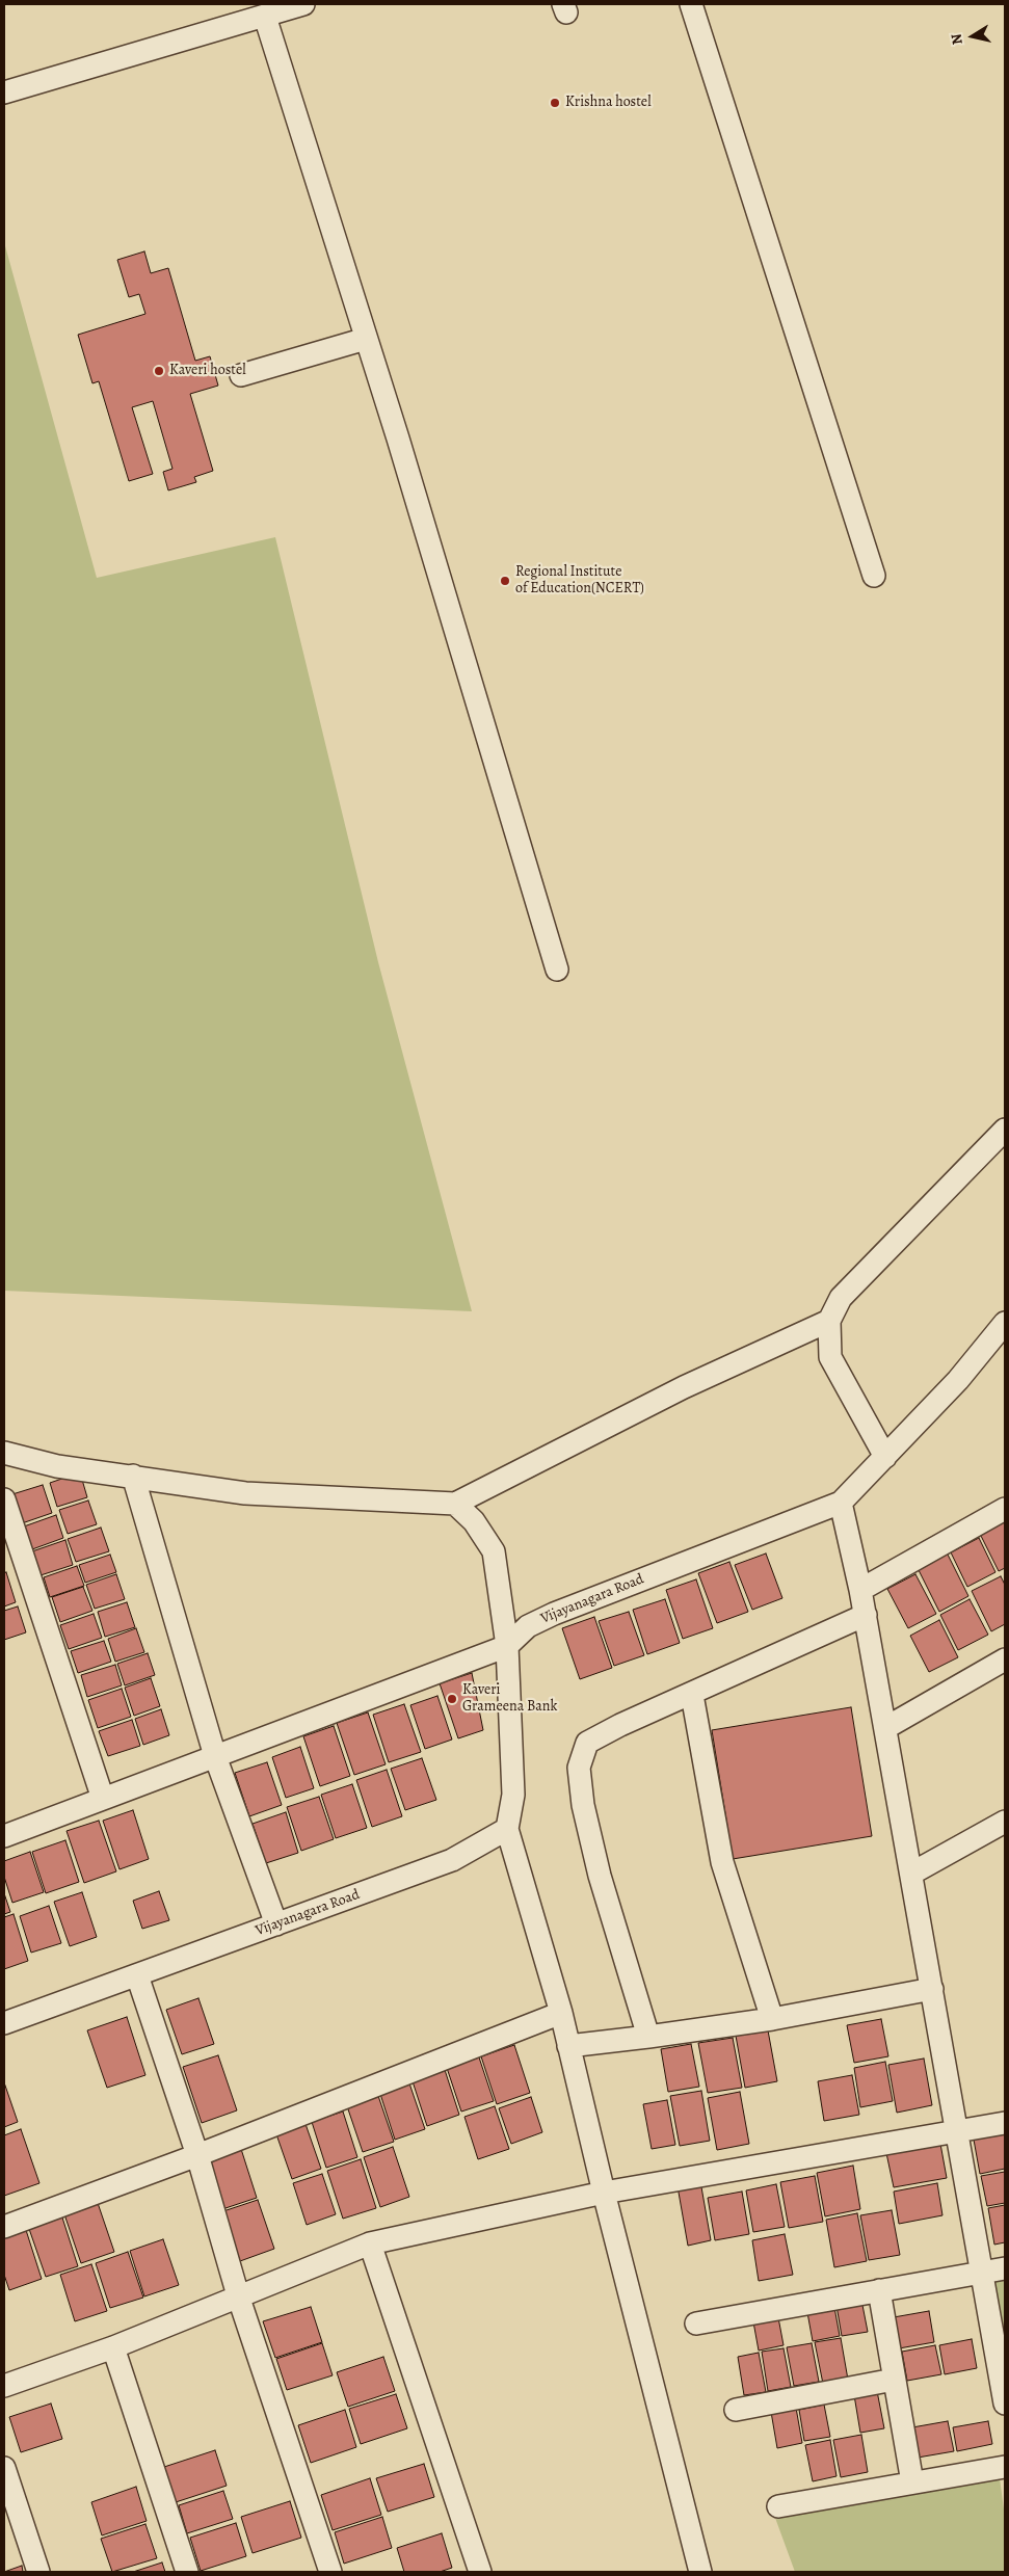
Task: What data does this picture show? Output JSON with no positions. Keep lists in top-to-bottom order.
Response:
{
  "streets": {
    "street": ["Vijayanagara Road"]
  },
  "places": [
    "Krishna hostel",
    "Kaveri hostel",
    "Regional Institute of Education(NCERT)",
    "Kaveri Grameena Bank"
  ],
  "north": "left"
}
